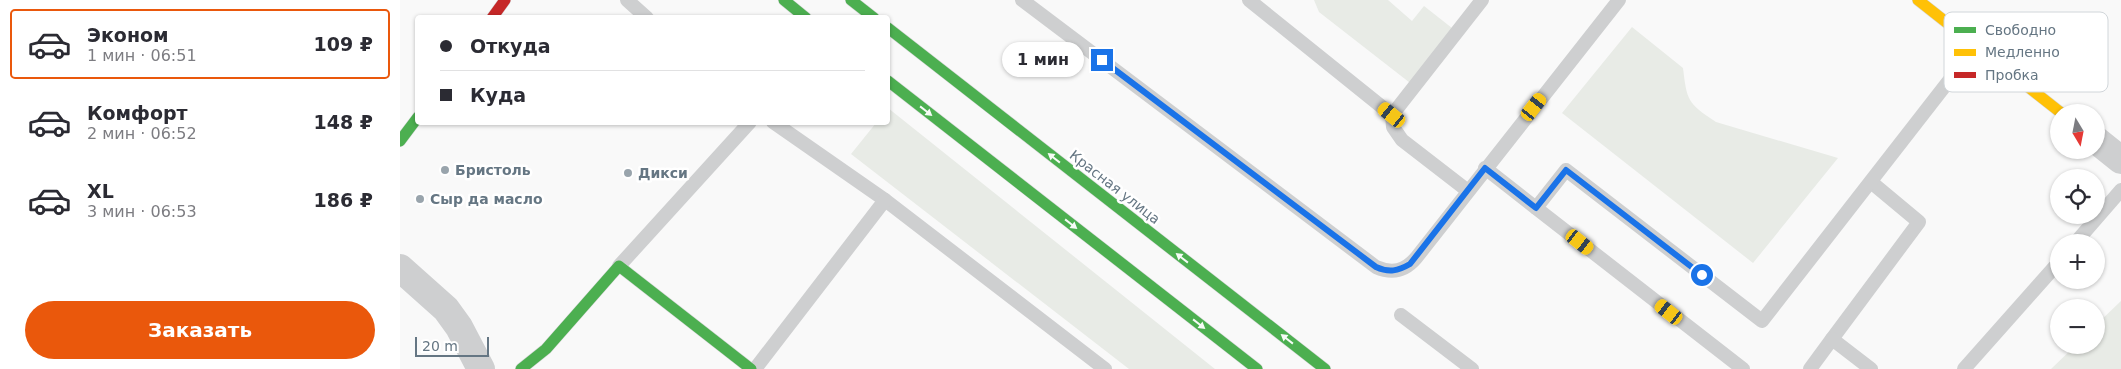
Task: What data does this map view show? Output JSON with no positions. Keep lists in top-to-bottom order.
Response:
{
  "streets": {
    "main road": ["Красная улица"]
  },
  "places": ["Бристоль", "Дикси", "Сыр да масло"],
  "legend": ["Свободно", "Медленно", "Пробка"],
  "scale_bar": "20 m",
  "north": "bottom",
  "page": {
    "list": [
      {
        "name": "Эконом",
        "note": "1 мин · 06:51",
        "value": "109 ₽"
      },
      {
        "name": "Комфорт",
        "note": "2 мин · 06:52",
        "value": "148 ₽"
      },
      {
        "name": "XL",
        "note": "3 мин · 06:53",
        "value": "186 ₽"
      }
    ],
    "banner": ["Откуда", "Куда"],
    "bubble": "1 мин",
    "map_buttons": ["+", "−"],
    "buttons": "Заказать",
    "scale": "20 m"
  }
}
